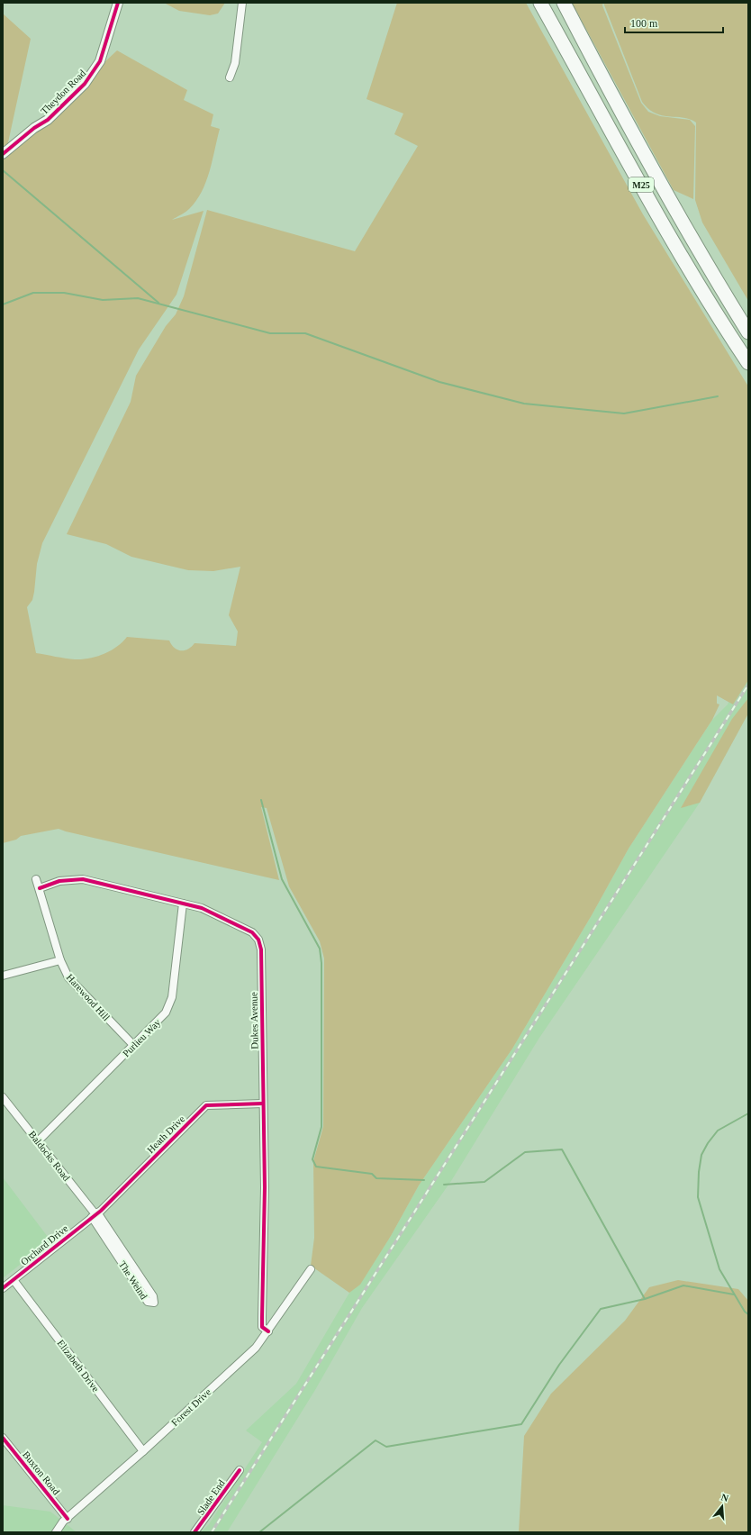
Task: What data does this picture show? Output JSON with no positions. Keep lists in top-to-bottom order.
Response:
{
  "streets": {
    "highway": ["M25"],
    "street": [
      "Theydon Road",
      "Harewood Hill",
      "Dukes Avenue",
      "Purlieu Way",
      "Heath Drive",
      "Baldocks Road",
      "Orchard Drive",
      "The Weind",
      "Elizabeth Drive",
      "Forest Drive",
      "Buxton Road",
      "Slade End"
    ]
  },
  "crossings": [
    ["Harewood Hill", "Dukes Avenue"],
    ["Harewood Hill", "Purlieu Way"],
    ["Dukes Avenue", "Purlieu Way"],
    ["Dukes Avenue", "Heath Drive"],
    ["Dukes Avenue", "Forest Drive"],
    ["Purlieu Way", "Baldocks Road"],
    ["Heath Drive", "Baldocks Road"],
    ["Heath Drive", "Orchard Drive"],
    ["Heath Drive", "The Weind"],
    ["Baldocks Road", "Orchard Drive"],
    ["Baldocks Road", "The Weind"],
    ["Orchard Drive", "The Weind"],
    ["Orchard Drive", "Elizabeth Drive"],
    ["Elizabeth Drive", "Forest Drive"],
    ["Forest Drive", "Buxton Road"]
  ],
  "scale_bar": "100 m",
  "north": "top"
}
